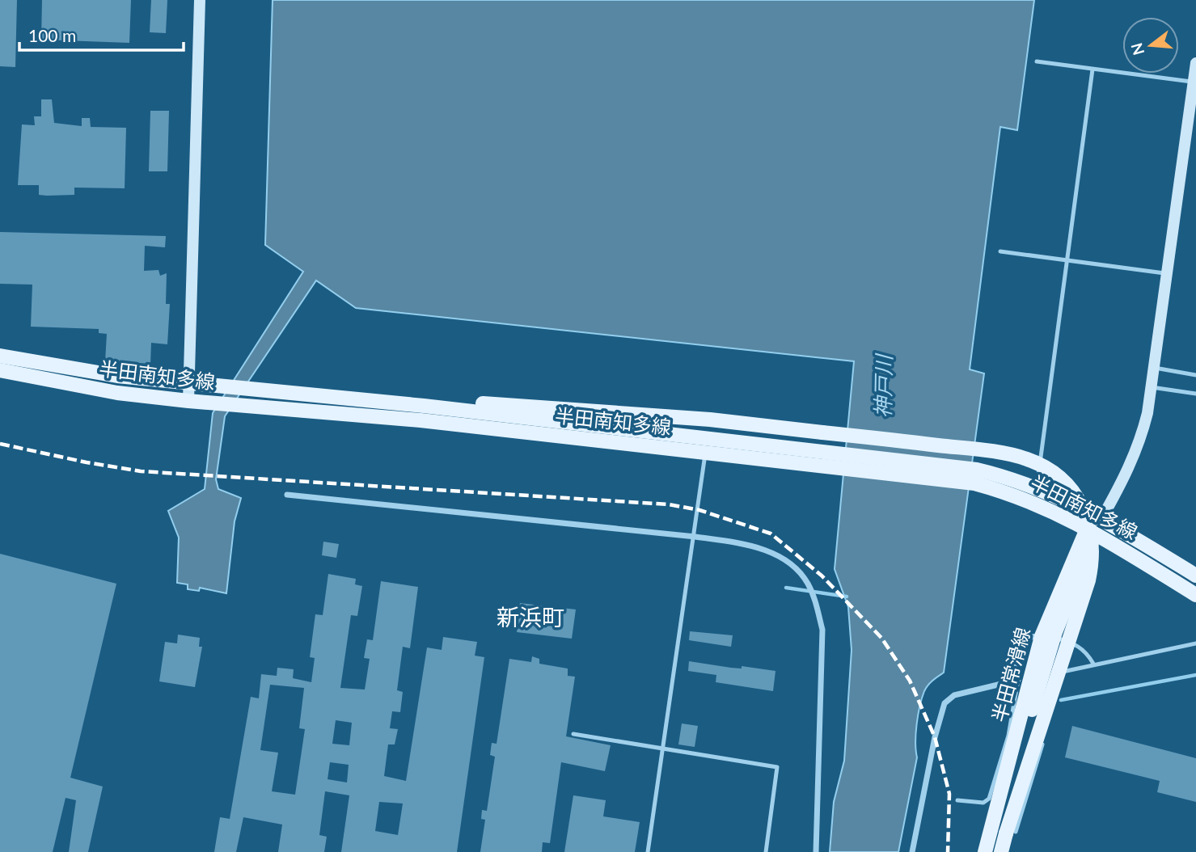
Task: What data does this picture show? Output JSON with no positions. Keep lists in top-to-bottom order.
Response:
{
  "streets": {
    "main road": ["半田南知多線", "半田常滑線"]
  },
  "crossings": [
    ["半田南知多線", "半田常滑線"]
  ],
  "districts": ["新浜町"],
  "water": ["神戸川"],
  "scale_bar": "100 m",
  "north": "left"
}
